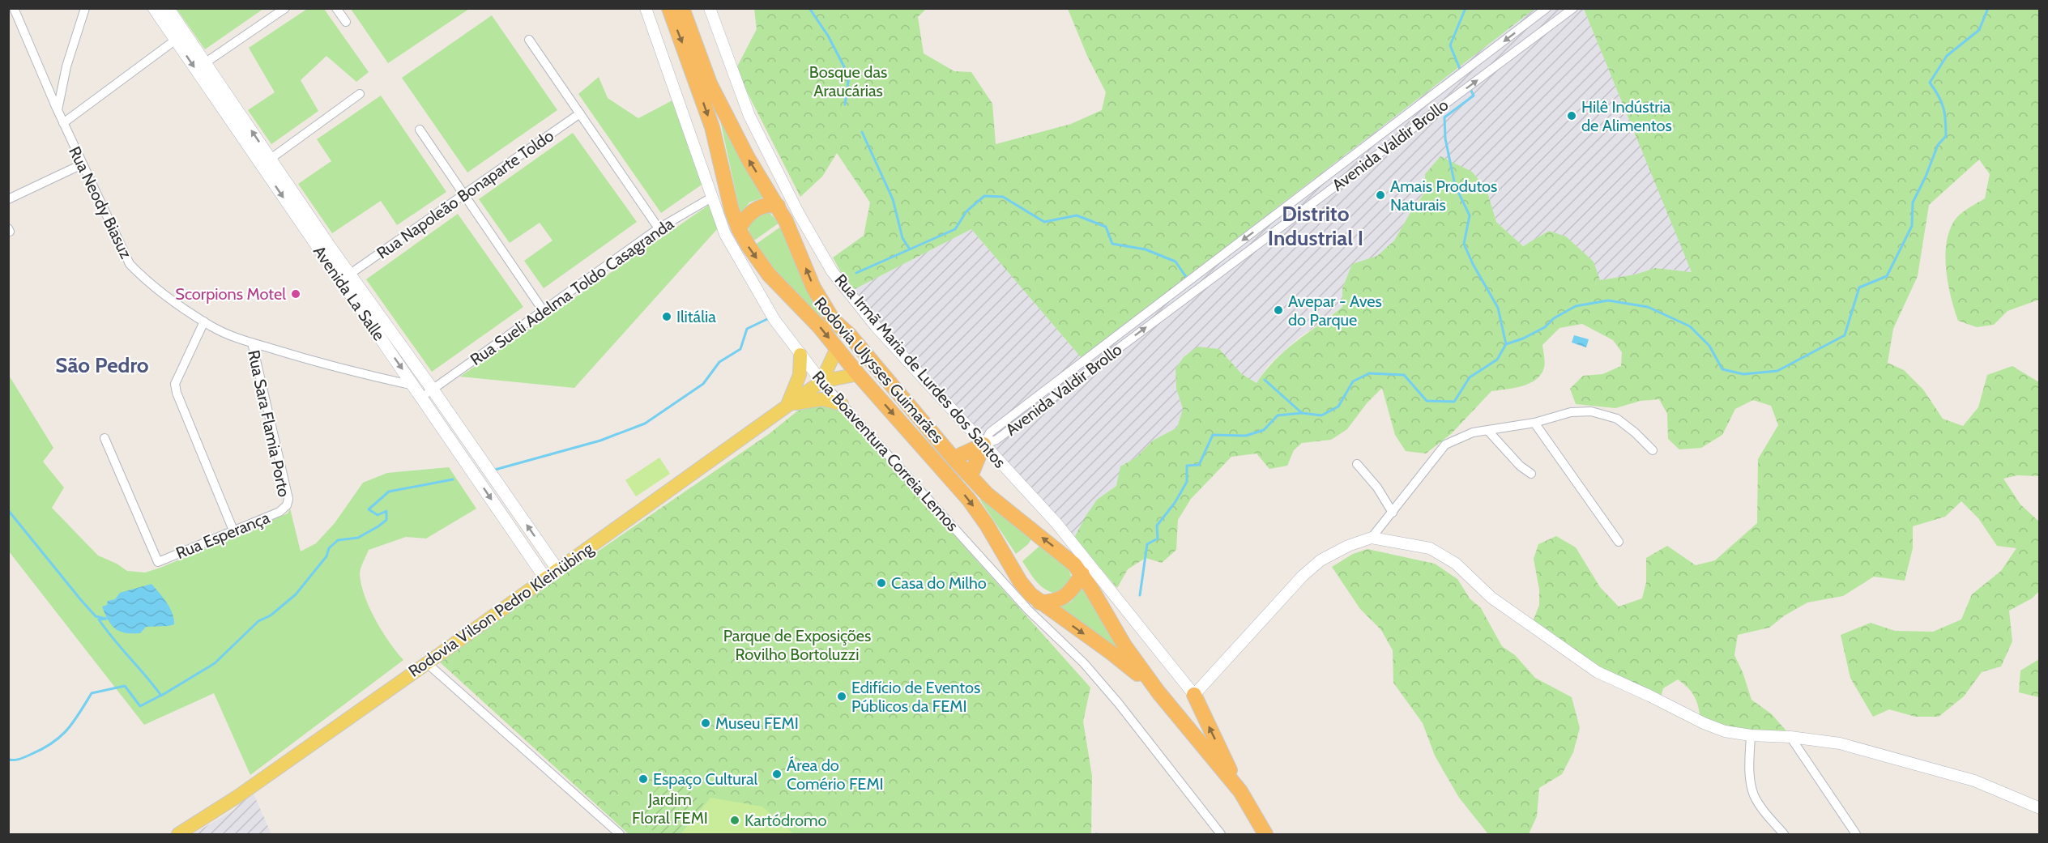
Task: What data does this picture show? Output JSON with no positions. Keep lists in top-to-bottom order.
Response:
{
  "streets": {
    "highway": ["Rodovia Ulysses Guimarães"],
    "main road": ["Avenida La Salle", "Rodovia Vilson Pedro Kleinübing"],
    "street": [
      "Avenida Valdir Brollo",
      "Rua Napoleão Bonaparte Toldo",
      "Rua Neody Biasuz",
      "Rua Sueli Adelma Toldo Casagranda",
      "Rua Irmã Maria de Lurdes dos Santos",
      "Rua Sara Flamia Porto",
      "Rua Boaventura Correia Lemos",
      "Rua Esperança"
    ]
  },
  "crossings": [
    ["Avenida Valdir Brollo", "Rua Irmã Maria de Lurdes dos Santos"],
    ["Rua Napoleão Bonaparte Toldo", "Avenida La Salle"],
    ["Rua Neody Biasuz", "Avenida La Salle"],
    ["Rua Neody Biasuz", "Rua Sara Flamia Porto"],
    ["Rua Sueli Adelma Toldo Casagranda", "Avenida La Salle"],
    ["Rua Sueli Adelma Toldo Casagranda", "Rua Boaventura Correia Lemos"],
    ["Avenida La Salle", "Rodovia Vilson Pedro Kleinübing"],
    ["Rodovia Ulysses Guimarães", "Rodovia Vilson Pedro Kleinübing"],
    ["Rua Sara Flamia Porto", "Rua Esperança"],
    ["Rua Boaventura Correia Lemos", "Rodovia Vilson Pedro Kleinübing"]
  ],
  "districts": ["Distrito Industrial I", "São Pedro"],
  "parks": ["Bosque das Araucárias", "Parque de Exposições Rovilho Bortoluzzi", "Jardim Floral FEMI"],
  "places": [
    "Hilê Indústria de Alimentos",
    "Amais Produtos Naturais",
    "Scorpions Motel",
    "Avepar - Aves do Parque",
    "Ilitália",
    "Casa do Milho",
    "Edifício de Eventos Públicos da FEMI",
    "Museu FEMI",
    "Área do Comério FEMI",
    "Espaço Cultural",
    "Kartódromo"
  ]
}
